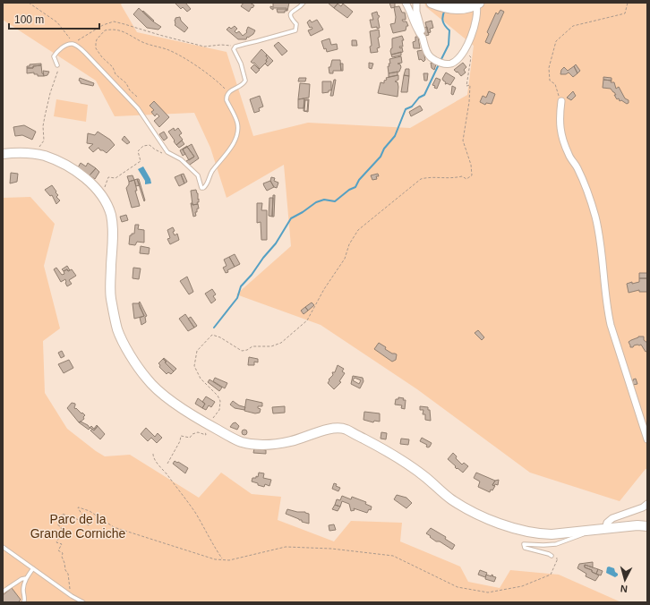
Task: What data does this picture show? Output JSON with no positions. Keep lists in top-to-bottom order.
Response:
{
  "parks": ["Parc de la Grande Corniche"],
  "scale_bar": "100 m",
  "north": "bottom"
}
